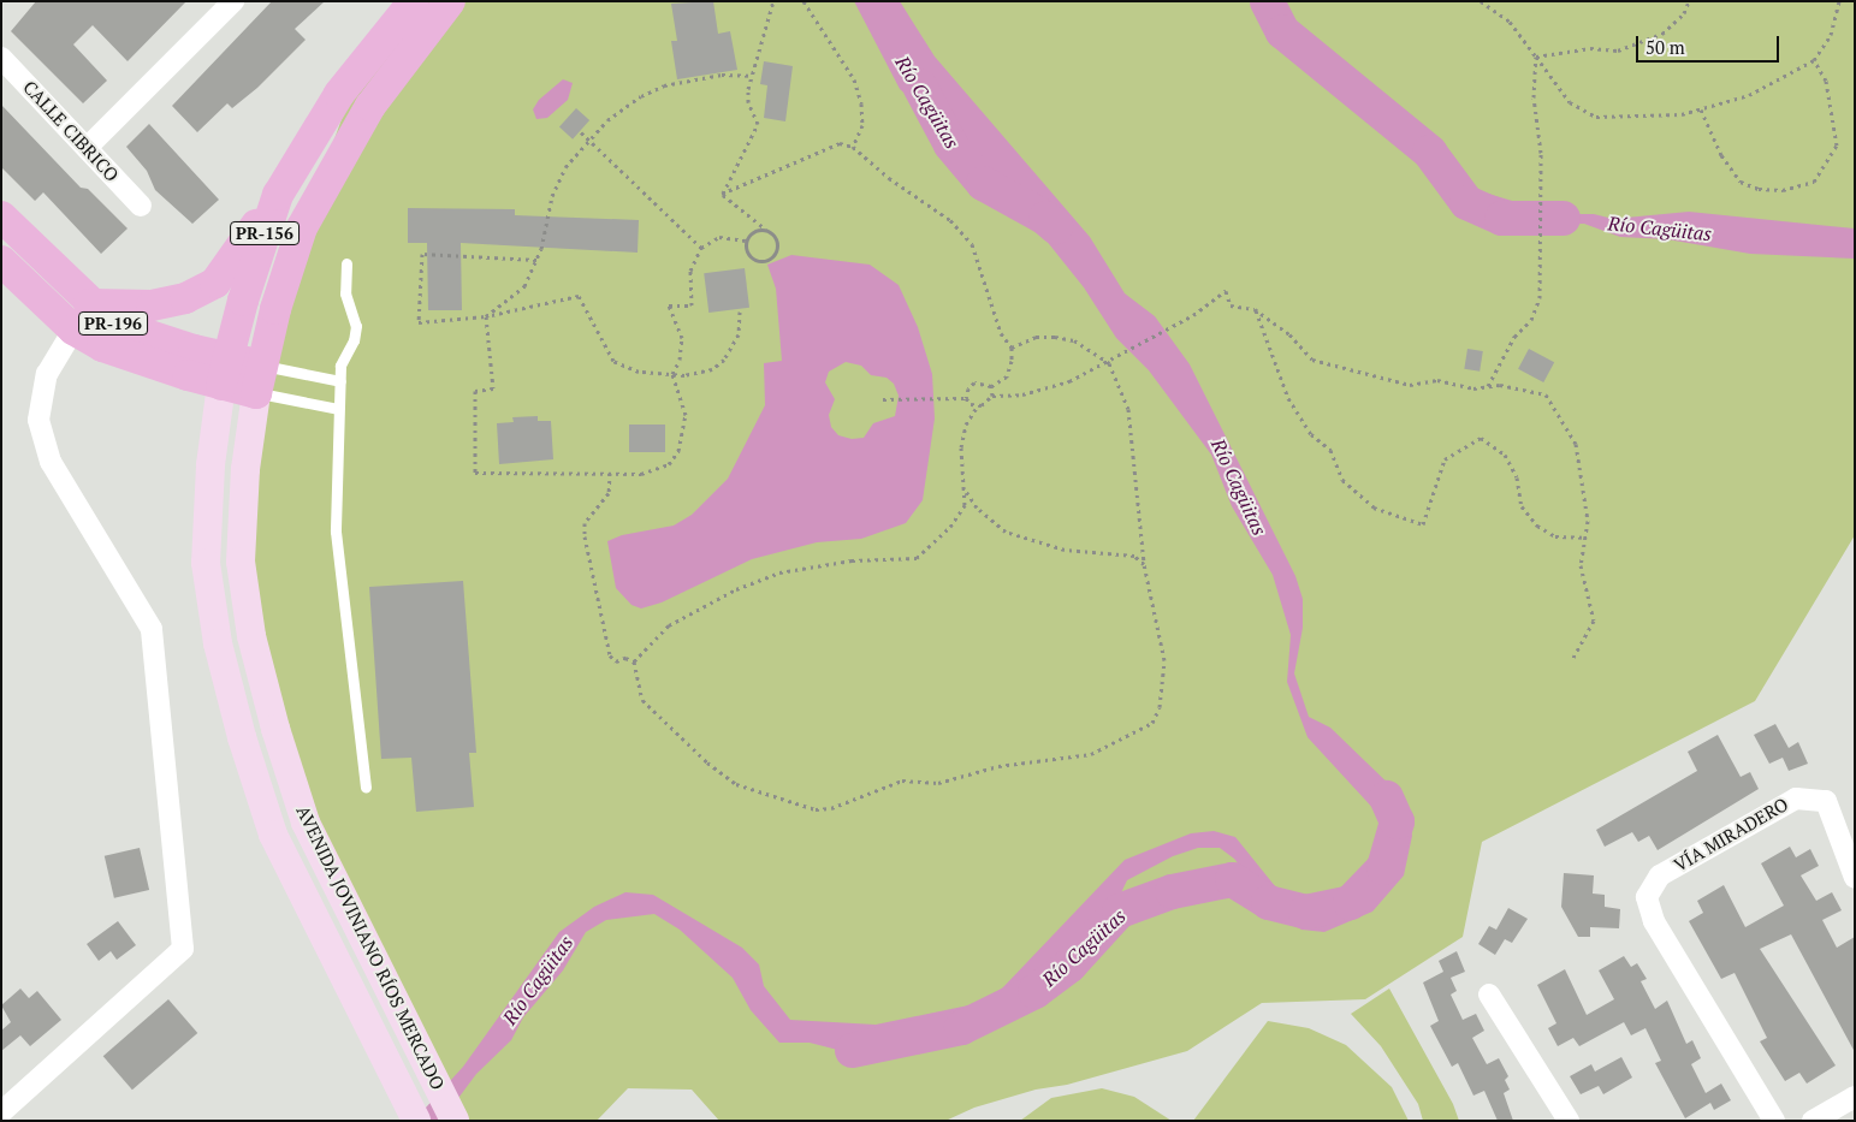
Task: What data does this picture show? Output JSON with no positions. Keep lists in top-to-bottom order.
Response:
{
  "streets": {
    "main road": ["PR-156", "PR-196", "AVENIDA JOVINIANO RÍOS MERCADO"],
    "street": ["CALLE CIBRICO", "VÍA MIRADERO"]
  },
  "crossings": [
    ["PR-196", "AVENIDA JOVINIANO RÍOS MERCADO"]
  ],
  "water": ["Río Cagüitas"],
  "scale_bar": "50 m"
}
